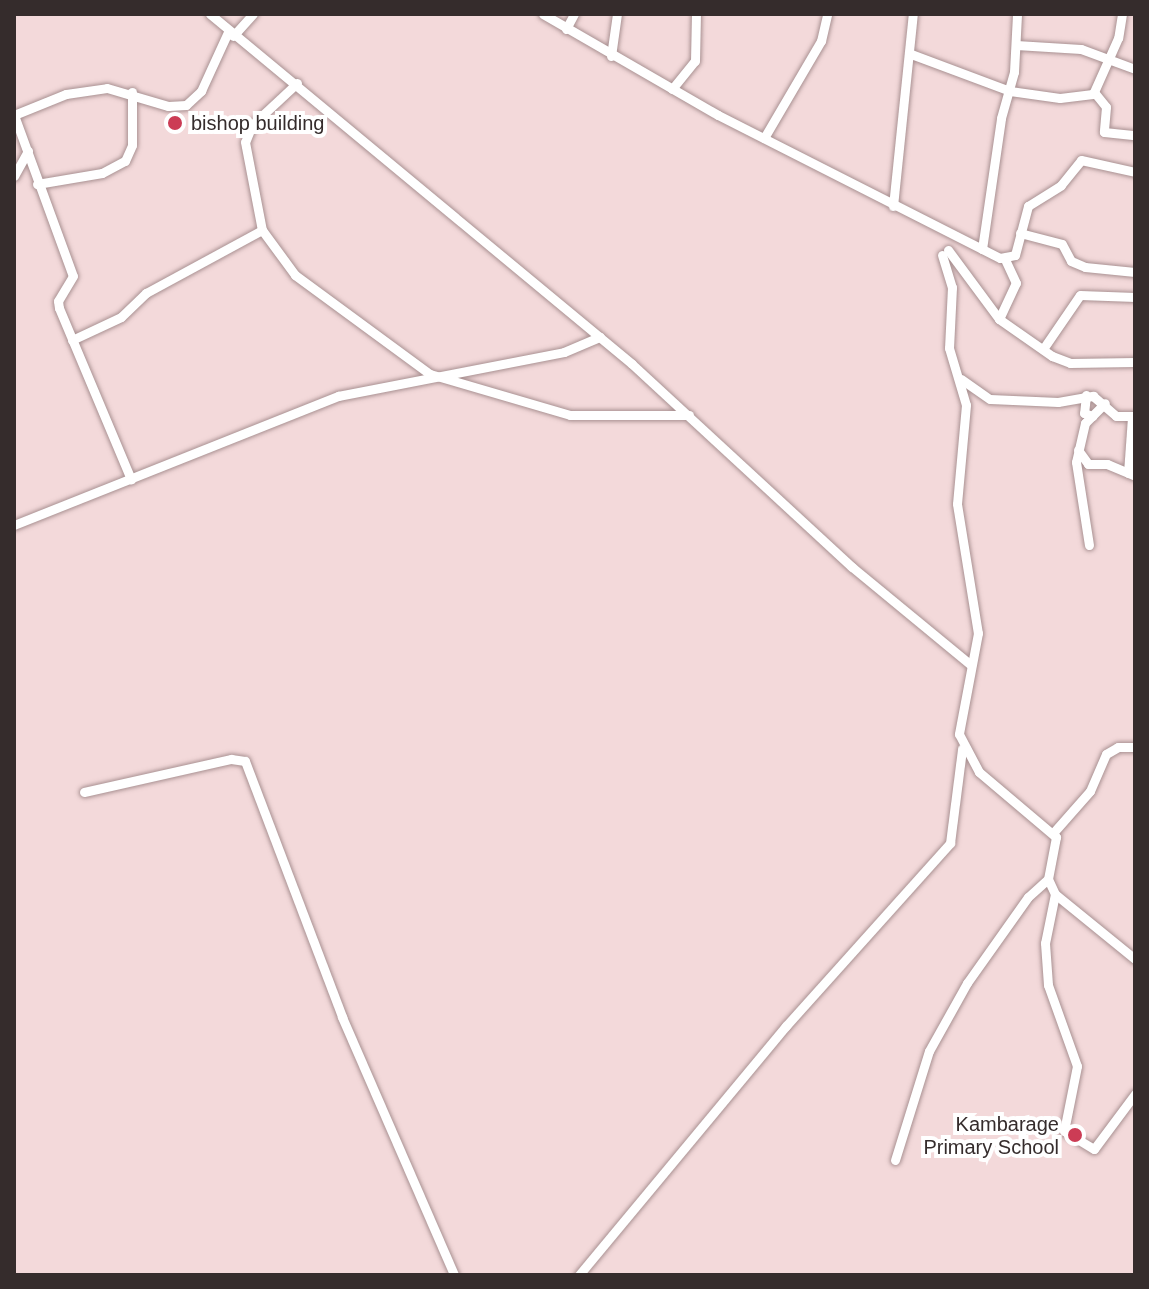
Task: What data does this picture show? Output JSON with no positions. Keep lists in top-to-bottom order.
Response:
{
  "places": ["bishop building", "Kambarage Primary School"]
}
